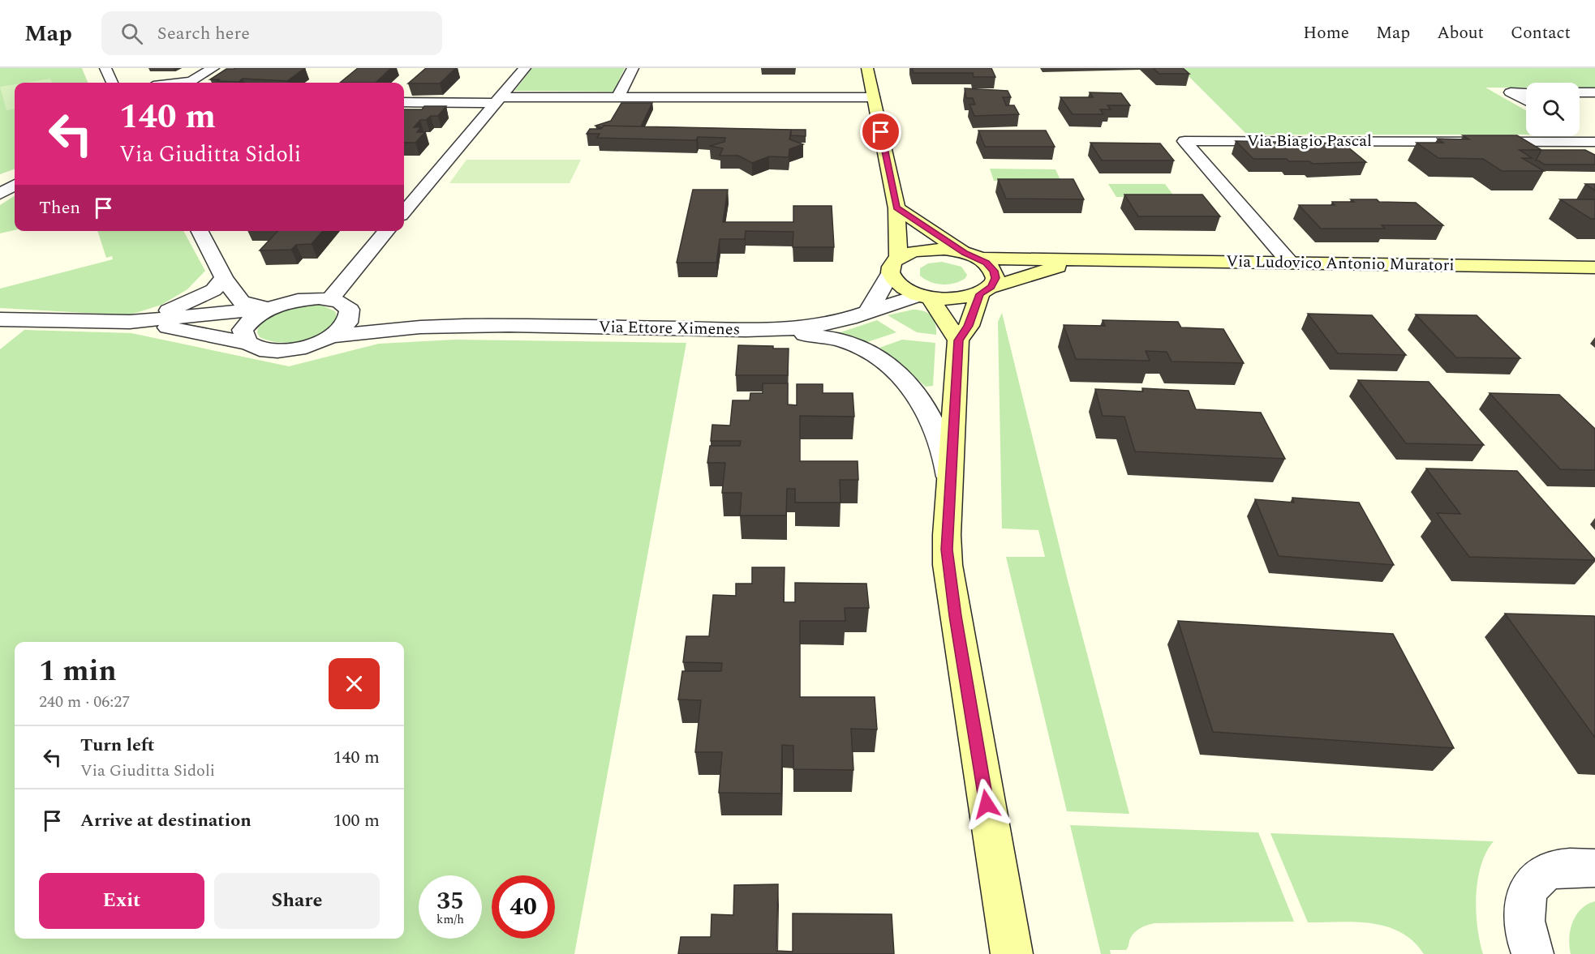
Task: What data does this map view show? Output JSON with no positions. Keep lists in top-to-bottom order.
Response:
{
  "streets": {
    "street": ["Via Biagio Pascal", "Via Ludovico Antonio Muratori", "Via Ettore Ximenes"]
  },
  "crossings": [
    ["Via Biagio Pascal", "Via Ludovico Antonio Muratori"],
    ["Via Ludovico Antonio Muratori", "Via Ettore Ximenes"]
  ],
  "page": {
    "header": "Map",
    "search": "Search here",
    "nav": [
      "Home",
      "Map",
      "About",
      "Contact"
    ],
    "turn": ["140 m", "Via Giuditta Sidoli"],
    "then": "Then",
    "heading": ["1 min", "240 m · 06:27"],
    "list": [
      {
        "name": "Turn left",
        "note": "Via Giuditta Sidoli",
        "value": "140 m"
      },
      {
        "name": "Arrive at destination",
        "value": "100 m"
      }
    ],
    "buttons": ["Exit", "Share"],
    "speed": "35 km/h",
    "limit": "40"
  }
}
